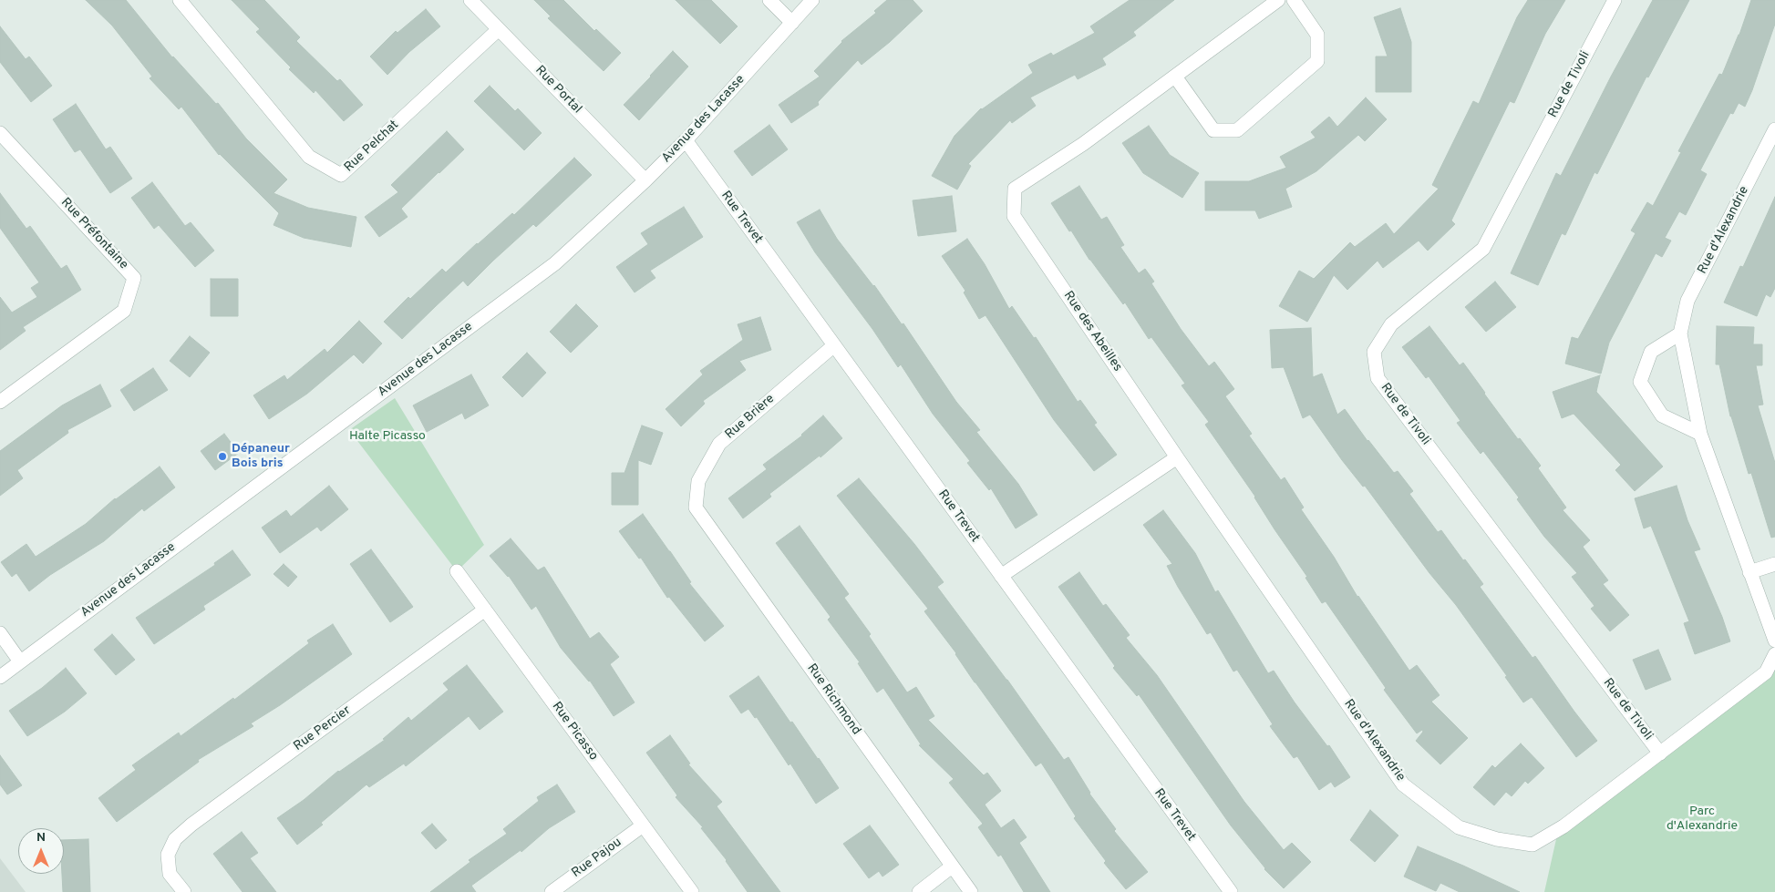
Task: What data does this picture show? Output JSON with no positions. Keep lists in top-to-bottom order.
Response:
{
  "streets": {
    "street": [
      "Rue de Tivoli",
      "Rue Portal",
      "Avenue des Lacasse",
      "Rue Pelchat",
      "Rue Trevet",
      "Rue d'Alexandrie",
      "Rue Préfontaine",
      "Rue des Abeilles",
      "Rue Brière",
      "Rue Richmond",
      "Rue Percier",
      "Rue Picasso",
      "Rue Pajou"
    ]
  },
  "crossings": [
    ["Rue de Tivoli", "Rue d'Alexandrie"],
    ["Rue Portal", "Avenue des Lacasse"],
    ["Rue Portal", "Rue Pelchat"],
    ["Avenue des Lacasse", "Rue Trevet"],
    ["Rue Trevet", "Rue Brière"],
    ["Rue d'Alexandrie", "Rue des Abeilles"],
    ["Rue Brière", "Rue Richmond"],
    ["Rue Percier", "Rue Picasso"],
    ["Rue Picasso", "Rue Pajou"]
  ],
  "parks": ["Halte Picasso", "Parc d'Alexandrie"],
  "places": ["Dépaneur Bois bris"],
  "north": "top"
}
